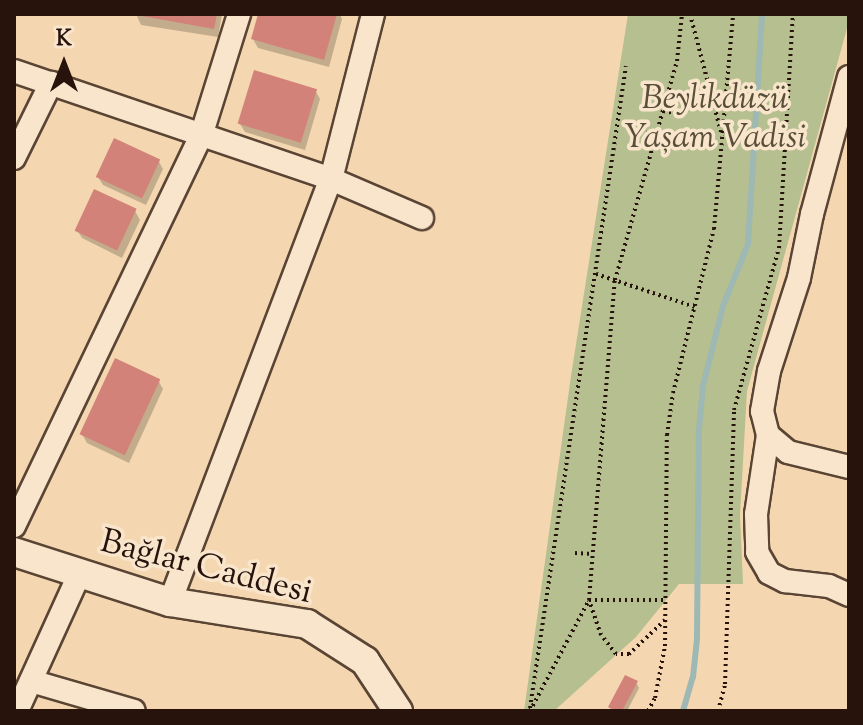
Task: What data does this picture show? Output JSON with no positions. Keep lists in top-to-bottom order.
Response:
{
  "streets": {
    "street": ["Bağlar Caddesi"]
  },
  "parks": ["Beylikdüzü Yaşam Vadisi"],
  "north": "top"
}
